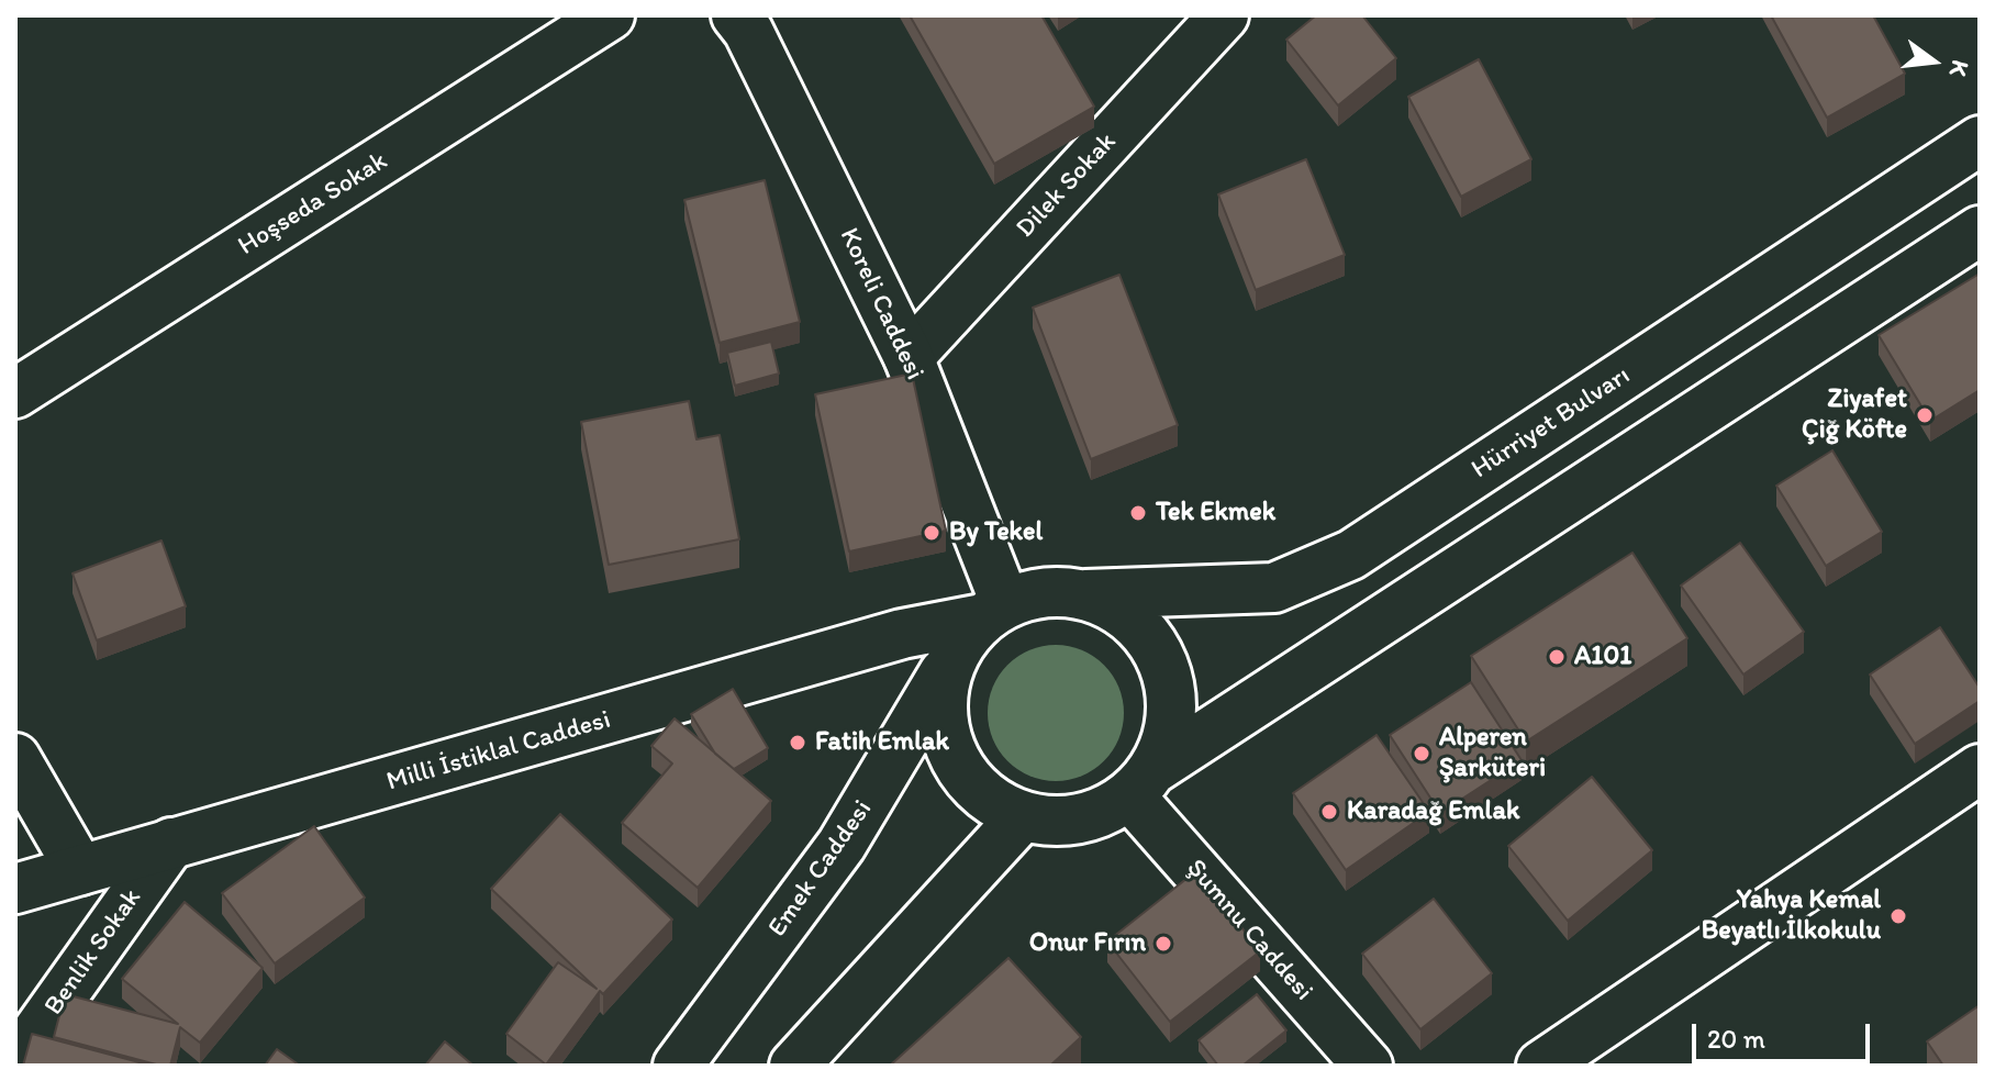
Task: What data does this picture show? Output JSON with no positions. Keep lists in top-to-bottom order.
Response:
{
  "streets": {
    "street": [
      "Dilek Sokak",
      "Hoşseda Sokak",
      "Koreli Caddesi",
      "Hürriyet Bulvarı",
      "Milli İstiklal Caddesi",
      "Emek Caddesi",
      "Şumnu Caddesi",
      "Benlik Sokak"
    ]
  },
  "crossings": [
    ["Dilek Sokak", "Koreli Caddesi"],
    ["Koreli Caddesi", "Hürriyet Bulvarı"],
    ["Koreli Caddesi", "Milli İstiklal Caddesi"],
    ["Koreli Caddesi", "Emek Caddesi"],
    ["Koreli Caddesi", "Şumnu Caddesi"],
    ["Hürriyet Bulvarı", "Milli İstiklal Caddesi"],
    ["Hürriyet Bulvarı", "Emek Caddesi"],
    ["Hürriyet Bulvarı", "Şumnu Caddesi"],
    ["Milli İstiklal Caddesi", "Emek Caddesi"],
    ["Milli İstiklal Caddesi", "Şumnu Caddesi"],
    ["Milli İstiklal Caddesi", "Benlik Sokak"],
    ["Emek Caddesi", "Şumnu Caddesi"]
  ],
  "places": [
    "Ziyafet Çiğ Köfte",
    "Tek Ekmek",
    "By Tekel",
    "A101",
    "Fatih Emlak",
    "Alperen Şarküteri",
    "Karadağ Emlak",
    "Yahya Kemal Beyatlı İlkokulu",
    "Onur Fırın"
  ],
  "scale_bar": "20 m",
  "north": "right"
}
